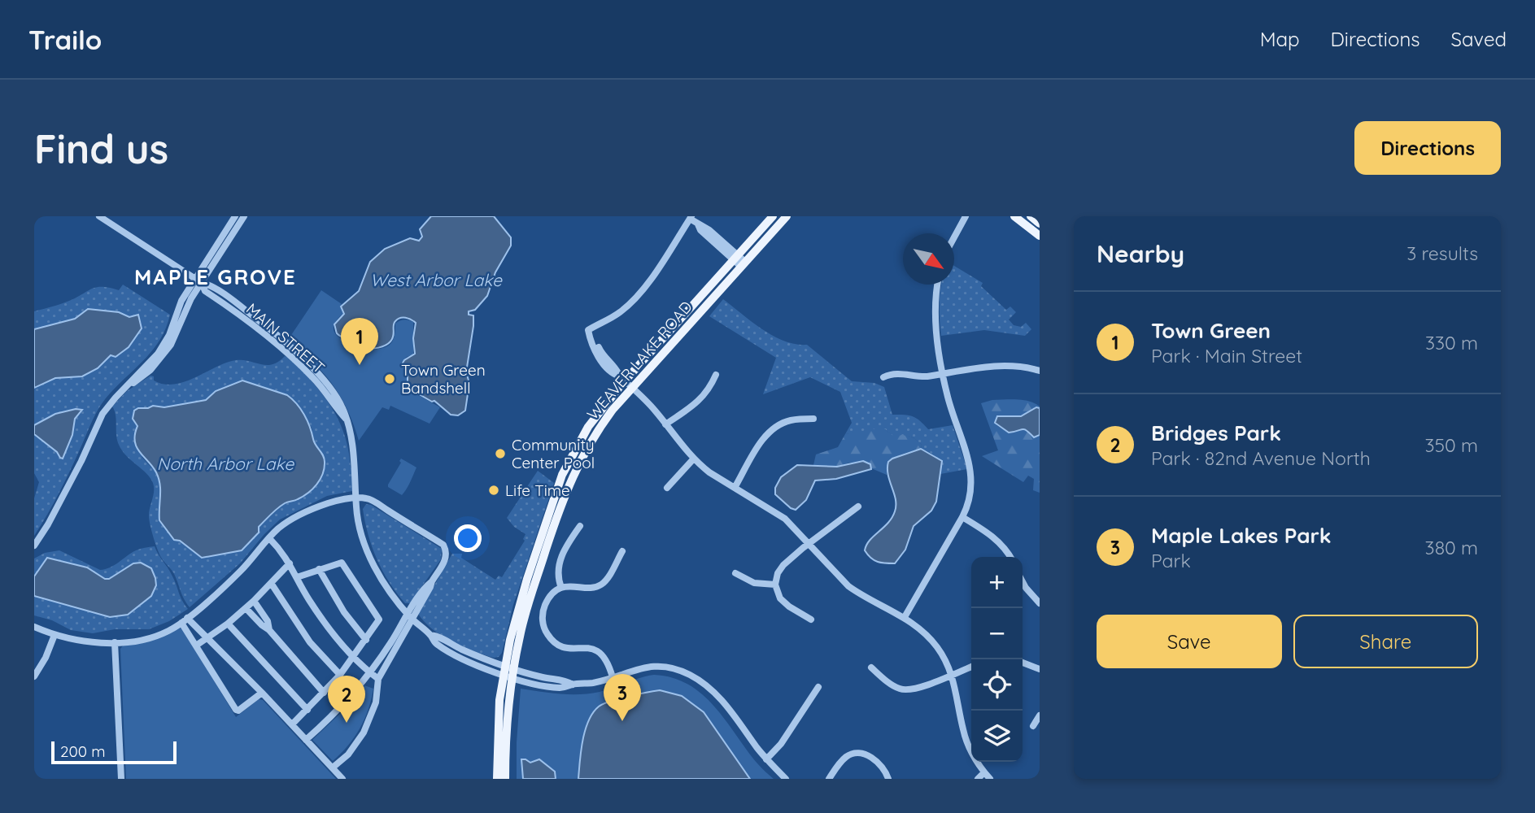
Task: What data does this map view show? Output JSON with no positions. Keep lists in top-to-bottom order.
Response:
{
  "streets": {
    "main road": ["WEAVER LAKE ROAD"],
    "street": ["MAIN STREET"]
  },
  "crossings": [
    ["MAIN STREET", "WEAVER LAKE ROAD"]
  ],
  "districts": ["MAPLE GROVE"],
  "water": ["West Arbor Lake", "North Arbor Lake"],
  "places": ["Town Green Bandshell", "Community Center Pool", "Life Time"],
  "scale_bar": "200 m",
  "north": "bottom right",
  "page": {
    "header": "Trailo",
    "nav": ["Map", "Directions", "Saved"],
    "buttons": [
      "Directions",
      ["Save", "Share"]
    ],
    "title": "Find us",
    "heading": ["Nearby", "3 results"],
    "list": [
      {
        "mark": "1",
        "name": "Town Green",
        "note": "Park · Main Street",
        "value": "330 m"
      },
      {
        "mark": "2",
        "name": "Bridges Park",
        "note": "Park · 82nd Avenue North",
        "value": "350 m"
      },
      {
        "mark": "3",
        "name": "Maple Lakes Park",
        "note": "Park",
        "value": "380 m"
      }
    ],
    "pins": ["1", "3", "2"],
    "map_buttons": ["+", "−"],
    "scale": "200 m"
  }
}
